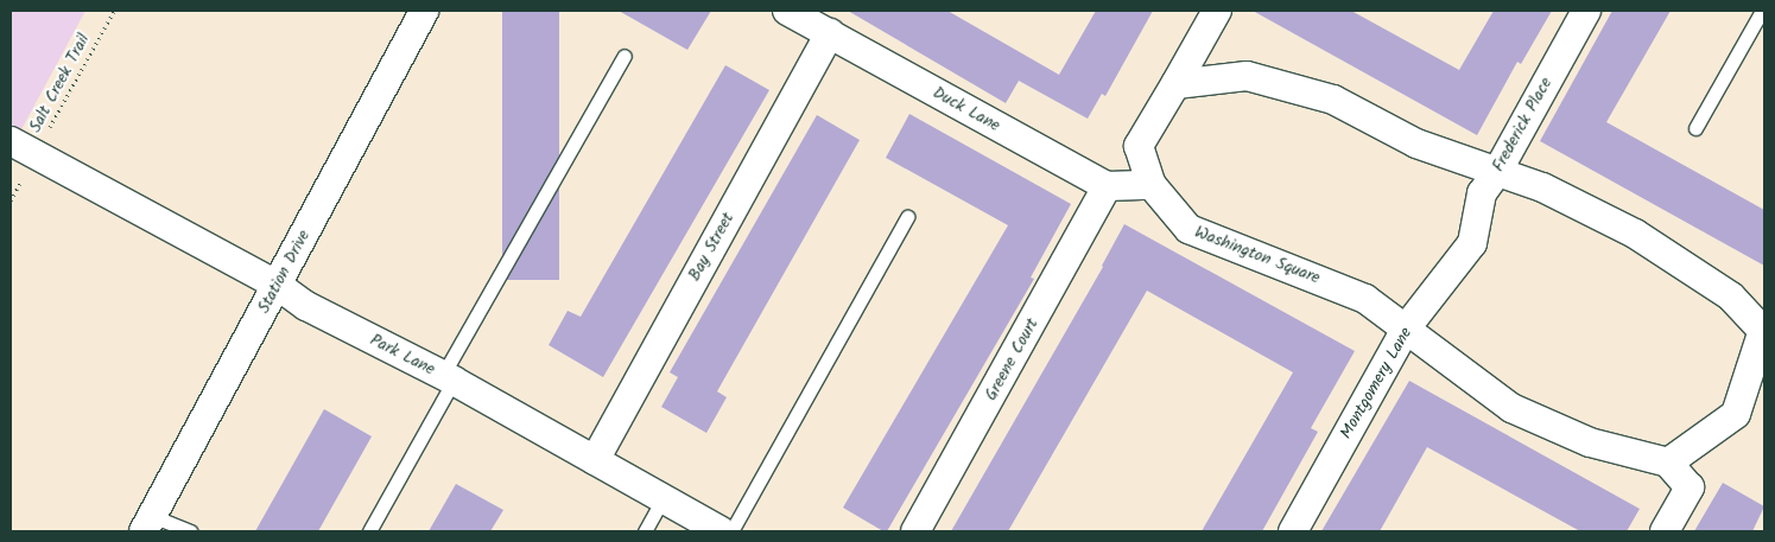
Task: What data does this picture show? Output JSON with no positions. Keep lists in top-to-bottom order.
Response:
{
  "streets": {
    "street": [
      "Duck Lane",
      "Frederick Place",
      "Bay Street",
      "Washington Square",
      "Station Drive",
      "Park Lane",
      "Greene Court",
      "Montgomery Lane"
    ],
    "path": ["Salt Creek Trail"]
  },
  "crossings": [
    ["Salt Creek Trail", "Park Lane"],
    ["Duck Lane", "Bay Street"],
    ["Duck Lane", "Greene Court"],
    ["Frederick Place", "Montgomery Lane"],
    ["Bay Street", "Park Lane"],
    ["Washington Square", "Montgomery Lane"],
    ["Station Drive", "Park Lane"]
  ]
}
